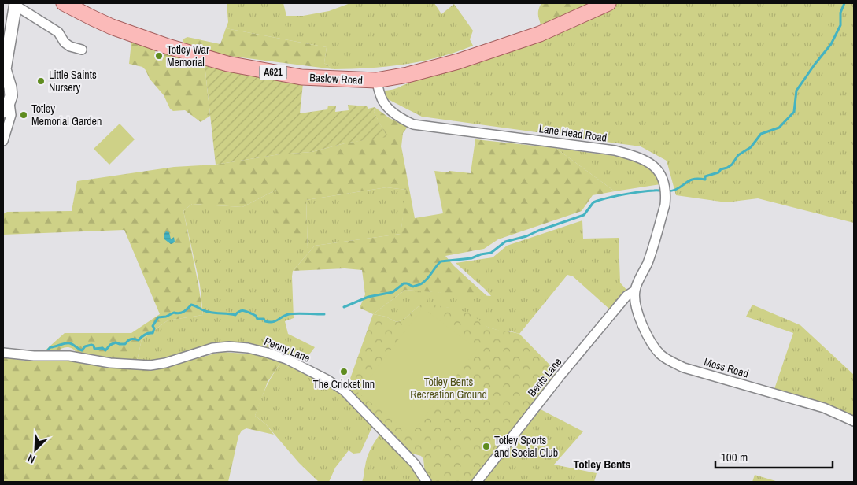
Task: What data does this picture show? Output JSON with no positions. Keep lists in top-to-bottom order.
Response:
{
  "streets": {
    "main road": ["A621", "Baslow Road"],
    "street": [
      "Lane Head Road",
      "Penny Lane",
      "Moss Road",
      "Bents Lane"
    ]
  },
  "crossings": [
    ["Baslow Road", "Lane Head Road"],
    ["Lane Head Road", "Moss Road"],
    ["Lane Head Road", "Bents Lane"],
    ["Moss Road", "Bents Lane"]
  ],
  "districts": ["Totley Bents"],
  "parks": ["Totley Bents Recreation Ground"],
  "places": [
    "Totley War Memorial",
    "Little Saints Nursery",
    "Totley Memorial Garden",
    "The Cricket Inn",
    "Totley Sports and Social Club"
  ],
  "scale_bar": "100 m",
  "north": "bottom left"
}
